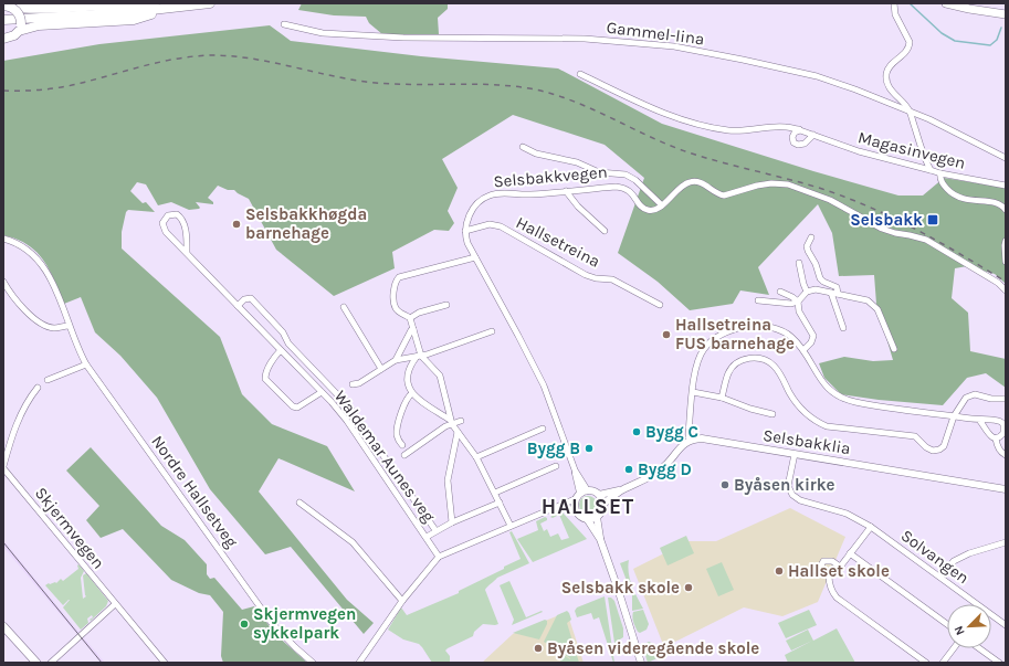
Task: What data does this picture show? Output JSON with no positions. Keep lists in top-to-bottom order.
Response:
{
  "streets": {
    "street": [
      "Gammel-lina",
      "Magasinvegen",
      "Selsbakkvegen",
      "Hallsetreina",
      "Selsbakklia",
      "Waldemar Aunes veg",
      "Nordre Hallsetveg",
      "Skjermvegen",
      "Solvangen"
    ]
  },
  "crossings": [
    ["Selsbakkvegen", "Hallsetreina"],
    ["Selsbakklia", "Solvangen"]
  ],
  "districts": ["HALLSET"],
  "places": {
    "transit": ["Selsbakk"],
    "other": [
      "Selsbakkhøgda barnehage",
      "Hallsetreina FUS barnehage",
      "Bygg C",
      "Bygg B",
      "Bygg D",
      "Byåsen kirke",
      "Hallset skole",
      "Selsbakk skole",
      "Skjermvegen sykkelpark",
      "Byåsen videregående skole"
    ]
  },
  "north": "bottom left"
}
